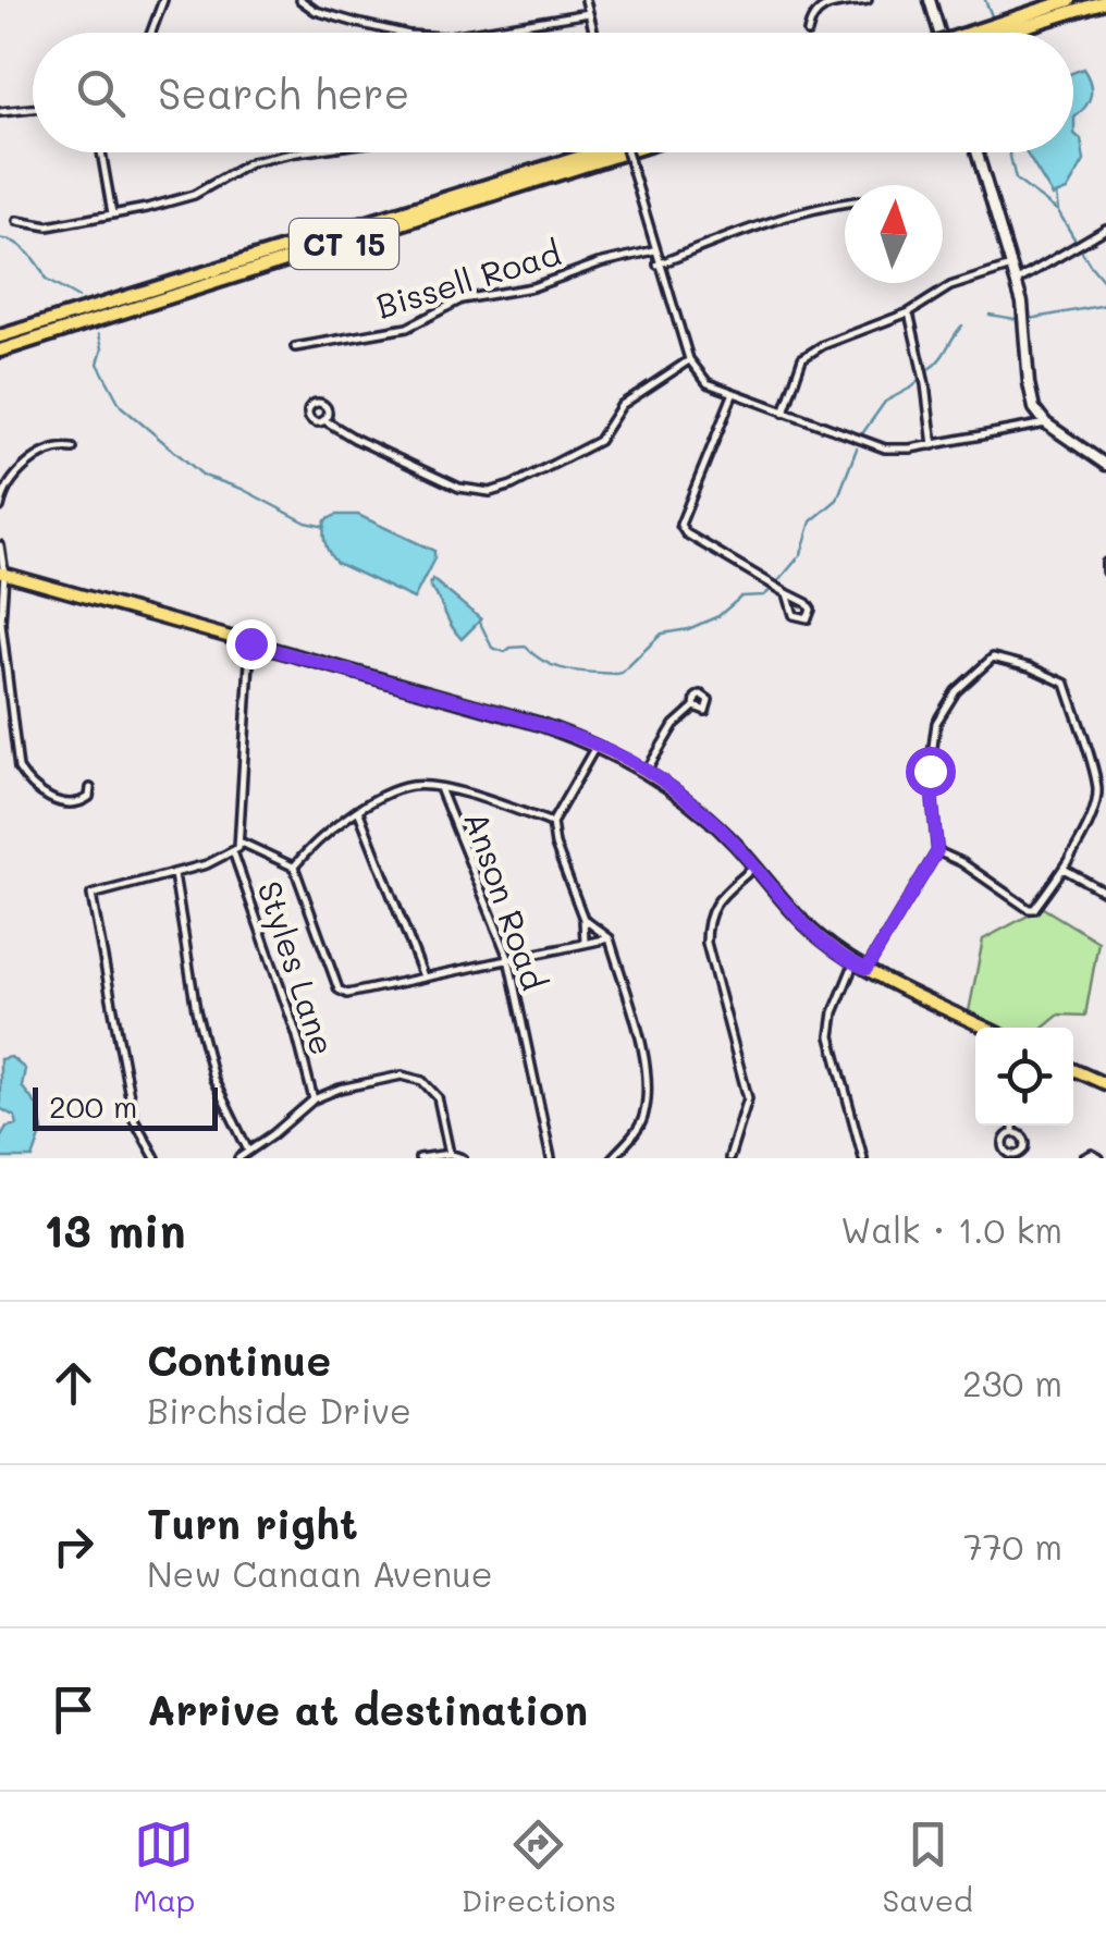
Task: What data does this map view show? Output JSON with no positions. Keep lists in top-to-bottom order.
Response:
{
  "streets": {
    "highway": ["CT 15"],
    "street": ["Bissell Road", "Anson Road", "Styles Lane"]
  },
  "scale_bar": "200 m",
  "north": "top",
  "page": {
    "search": "Search here",
    "scale": "200 m",
    "heading": ["13 min", "Walk · 1.0 km"],
    "list": [
      ["Continue", "Birchside Drive", "230 m"],
      ["Turn right", "New Canaan Avenue", "770 m"],
      "Arrive at destination"
    ],
    "nav": ["Map", "Directions", "Saved"]
  }
}
